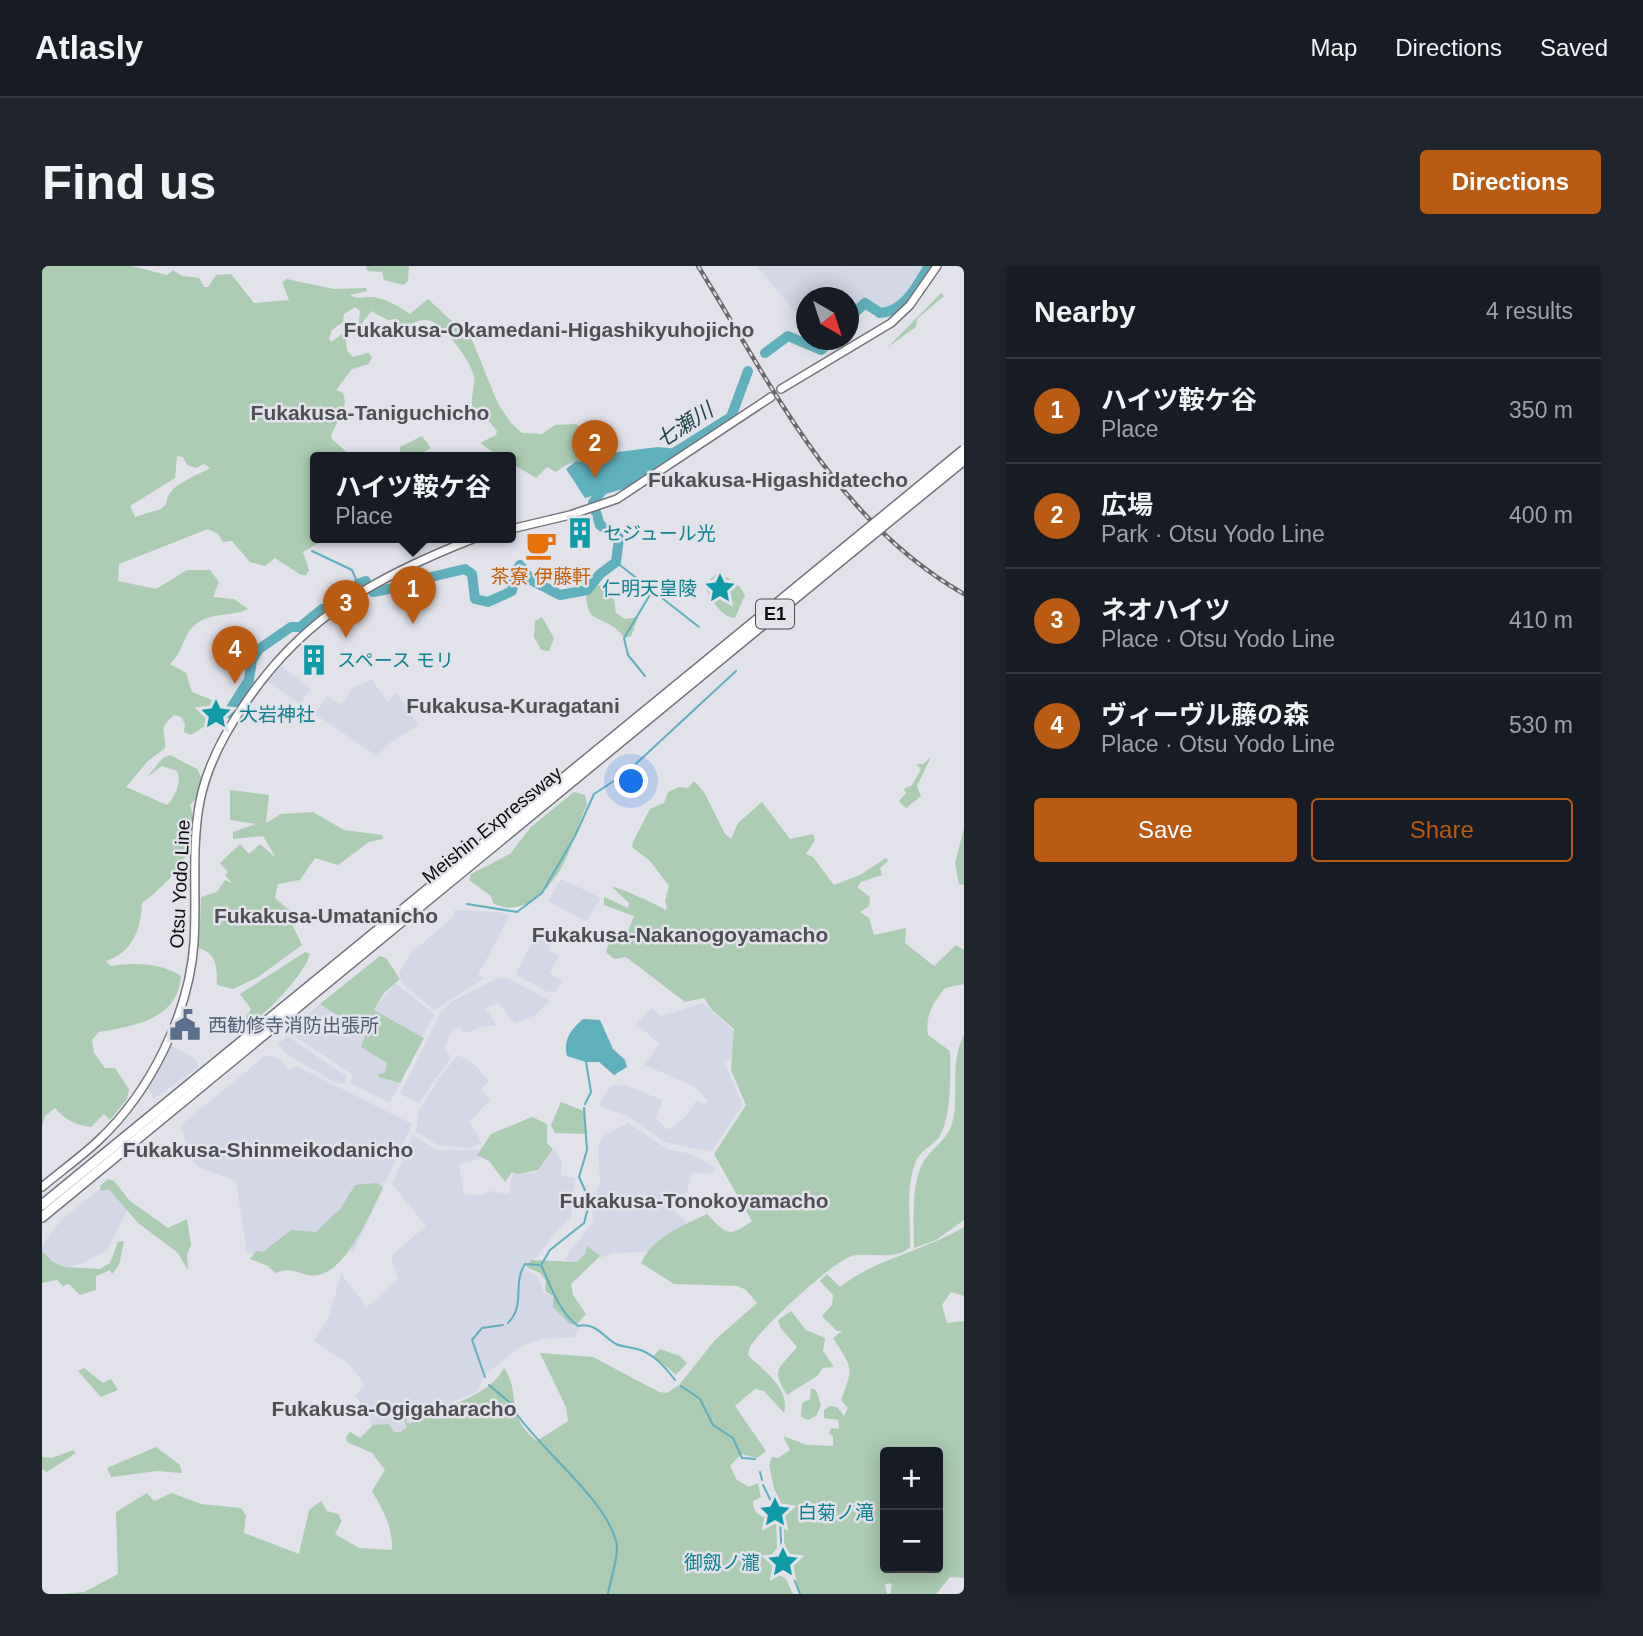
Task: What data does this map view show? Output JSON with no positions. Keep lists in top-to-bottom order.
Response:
{
  "streets": {
    "highway": ["E1", "Meishin Expressway"],
    "main road": ["Otsu Yodo Line"]
  },
  "districts": [
    "Fukakusa-Okamedani-Higashikyuhojicho",
    "Fukakusa-Taniguchicho",
    "Fukakusa-Higashidatecho",
    "Fukakusa-Kuragatani",
    "Fukakusa-Umatanicho",
    "Fukakusa-Nakanogoyamacho",
    "Fukakusa-Shinmeikodanicho",
    "Fukakusa-Tonokoyamacho",
    "Fukakusa-Ogigaharacho"
  ],
  "water": ["七瀬川"],
  "places": {
    "building": ["セジュール光", "スペース モリ"],
    "cafe": ["茶寮 伊藤軒"],
    "place": [
      "仁明天皇陵",
      "大岩神社",
      "白菊ノ滝",
      "御劔ノ瀧"
    ],
    "public building": ["西勧修寺消防出張所"]
  },
  "north": "bottom right",
  "page": {
    "header": "Atlasly",
    "nav": ["Map", "Directions", "Saved"],
    "buttons": [
      "Directions",
      ["Save", "Share"]
    ],
    "title": "Find us",
    "heading": ["Nearby", "4 results"],
    "list": [
      {
        "mark": "1",
        "name": "ハイツ鞍ケ谷",
        "note": "Place",
        "value": "350 m"
      },
      {
        "mark": "2",
        "name": "広場",
        "note": "Park · Otsu Yodo Line",
        "value": "400 m"
      },
      {
        "mark": "3",
        "name": "ネオハイツ",
        "note": "Place · Otsu Yodo Line",
        "value": "410 m"
      },
      {
        "mark": "4",
        "name": "ヴィーヴル藤の森",
        "note": "Place · Otsu Yodo Line",
        "value": "530 m"
      }
    ],
    "pins": [
      "2",
      "1",
      "3",
      "4"
    ],
    "popup": ["ハイツ鞍ケ谷", "Place"],
    "map_buttons": ["+", "−"]
  }
}
